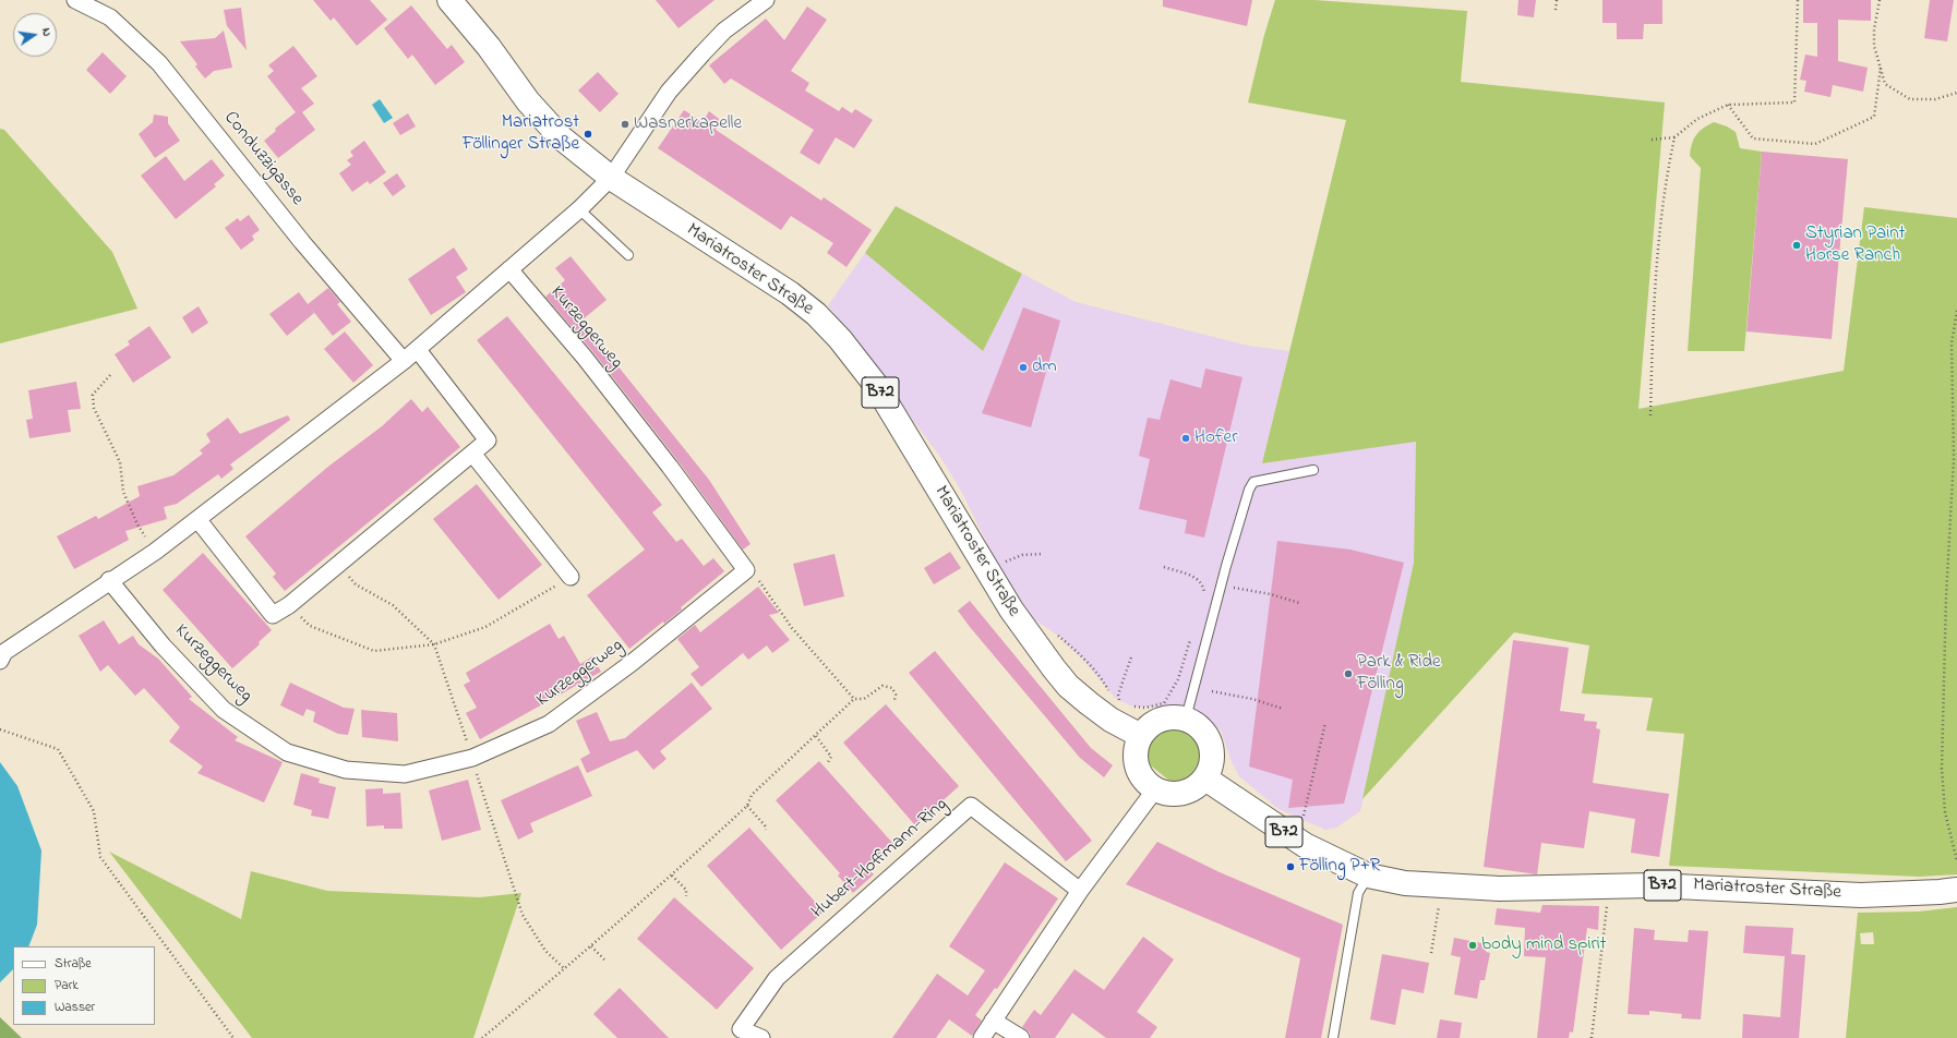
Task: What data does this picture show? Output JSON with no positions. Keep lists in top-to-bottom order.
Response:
{
  "streets": {
    "main road": ["Mariatroster Straße", "B72"],
    "street": ["Conduzzigasse", "Kurzeggerweg", "Hubert-Hoffmann-Ring"]
  },
  "places": [
    "Wasnerkapelle",
    "Mariatrost Föllinger Straße",
    "Styrian Paint Horse Ranch",
    "dm",
    "Hofer",
    "Park & Ride Fölling",
    "Fölling P+R",
    "body mind spirit"
  ],
  "legend": ["Straße", "Park", "Wasser"],
  "north": "right"
}
